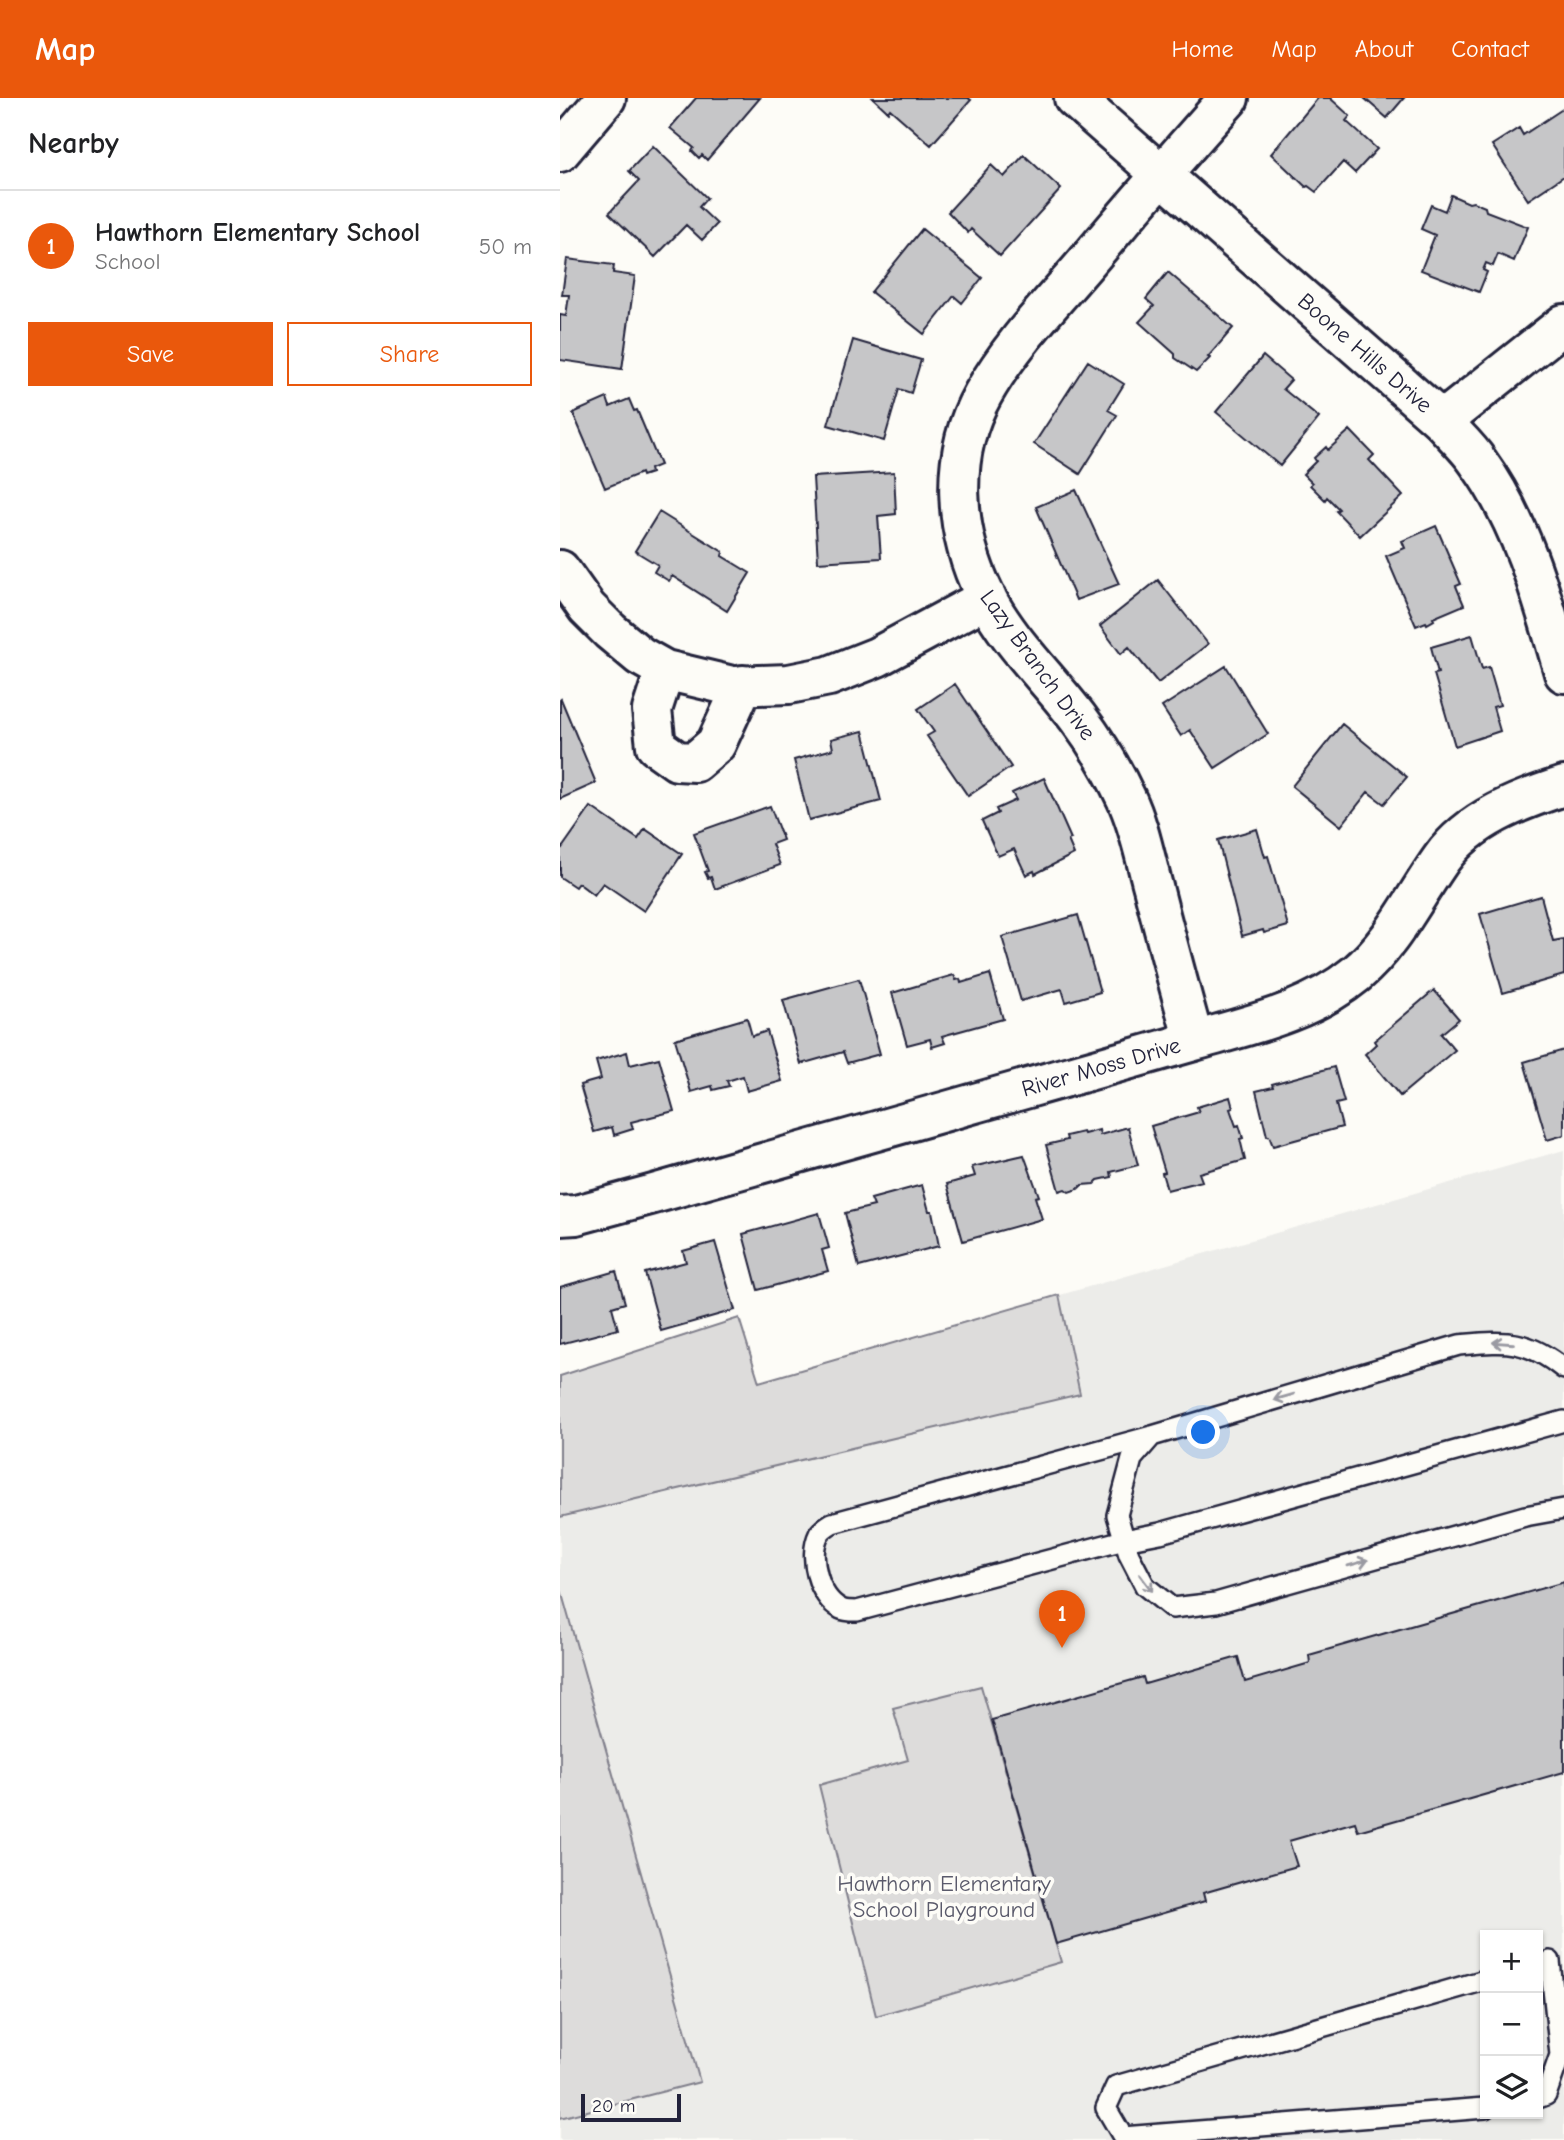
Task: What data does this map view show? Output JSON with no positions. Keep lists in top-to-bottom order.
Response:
{
  "streets": {
    "street": ["Boone Hills Drive", "Lazy Branch Drive", "River Moss Drive"]
  },
  "crossings": [
    ["Boone Hills Drive", "Lazy Branch Drive"],
    ["Lazy Branch Drive", "River Moss Drive"]
  ],
  "parks": ["Hawthorn Elementary School Playground"],
  "scale_bar": "20 m",
  "page": {
    "header": "Map",
    "nav": [
      "Home",
      "Map",
      "About",
      "Contact"
    ],
    "heading": "Nearby",
    "list": [
      {
        "mark": "1",
        "name": "Hawthorn Elementary School",
        "note": "School",
        "value": "50 m"
      }
    ],
    "buttons": ["Save", "Share"],
    "pins": "1",
    "map_buttons": ["+", "−"],
    "scale": "20 m"
  }
}
